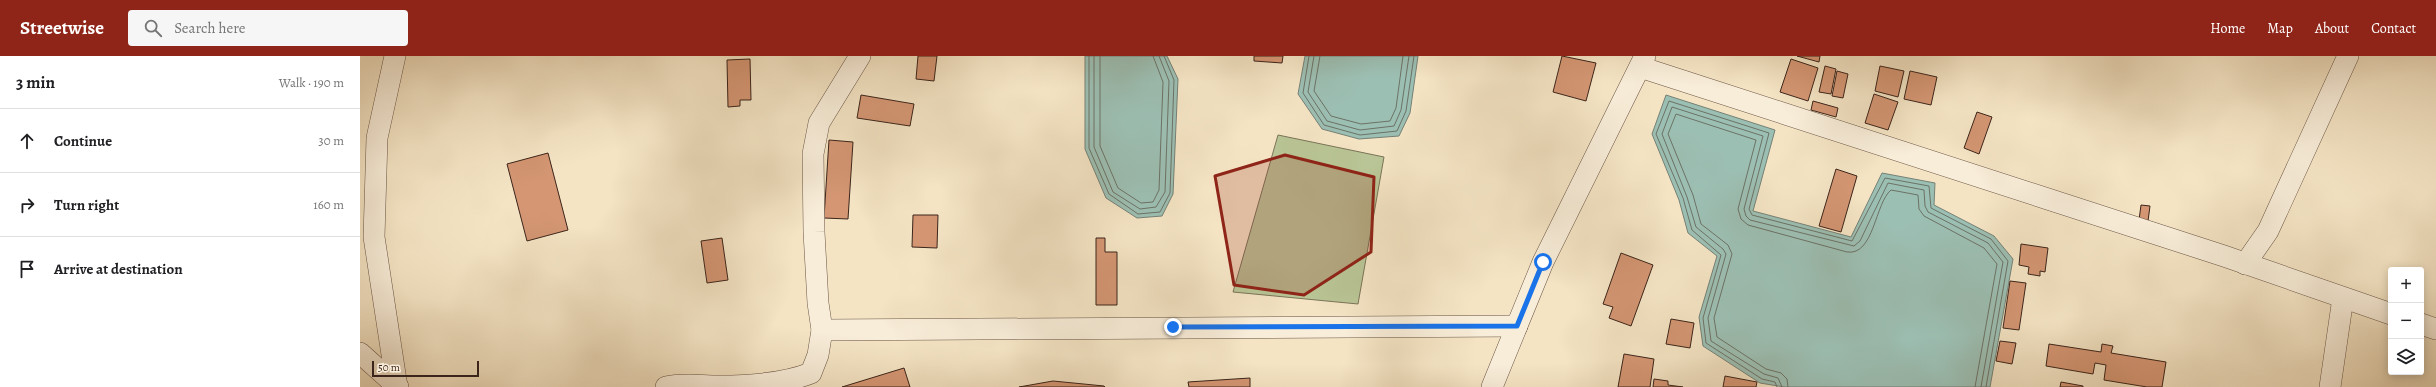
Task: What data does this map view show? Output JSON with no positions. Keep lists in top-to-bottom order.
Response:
{
  "scale_bar": "50 m",
  "page": {
    "header": "Streetwise",
    "search": "Search here",
    "nav": [
      "Home",
      "Map",
      "About",
      "Contact"
    ],
    "heading": ["3 min", "Walk · 190 m"],
    "list": [
      ["Continue", "30 m"],
      ["Turn right", "160 m"],
      "Arrive at destination"
    ],
    "map_buttons": ["+", "−"],
    "scale": "50 m"
  }
}
